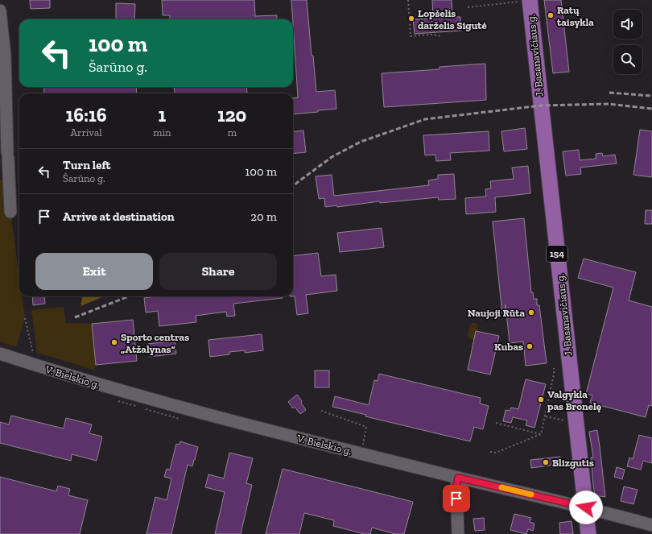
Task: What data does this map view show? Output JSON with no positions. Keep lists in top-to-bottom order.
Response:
{
  "streets": {
    "main road": ["J. Basanavičiaus g.", "154"],
    "street": ["V. Bielskio g."]
  },
  "crossings": [
    ["J. Basanavičiaus g.", "V. Bielskio g."]
  ],
  "places": [
    "Ratų taisykla",
    "Lopšelis darželis Sigutė",
    "Naujoji Rūta",
    "Sporto centras „Atžalynas“",
    "Kubas",
    "Valgykla pas Bronelę",
    "Blizgutis"
  ],
  "page": {
    "turn": ["100 m", "Šarūno g."],
    "eta": [
      "16:16",
      "Arrival",
      "1",
      "min",
      "120",
      "m"
    ],
    "list": [
      {
        "name": "Turn left",
        "note": "Šarūno g.",
        "value": "100 m"
      },
      {
        "name": "Arrive at destination",
        "value": "20 m"
      }
    ],
    "buttons": ["Exit", "Share"]
  }
}
